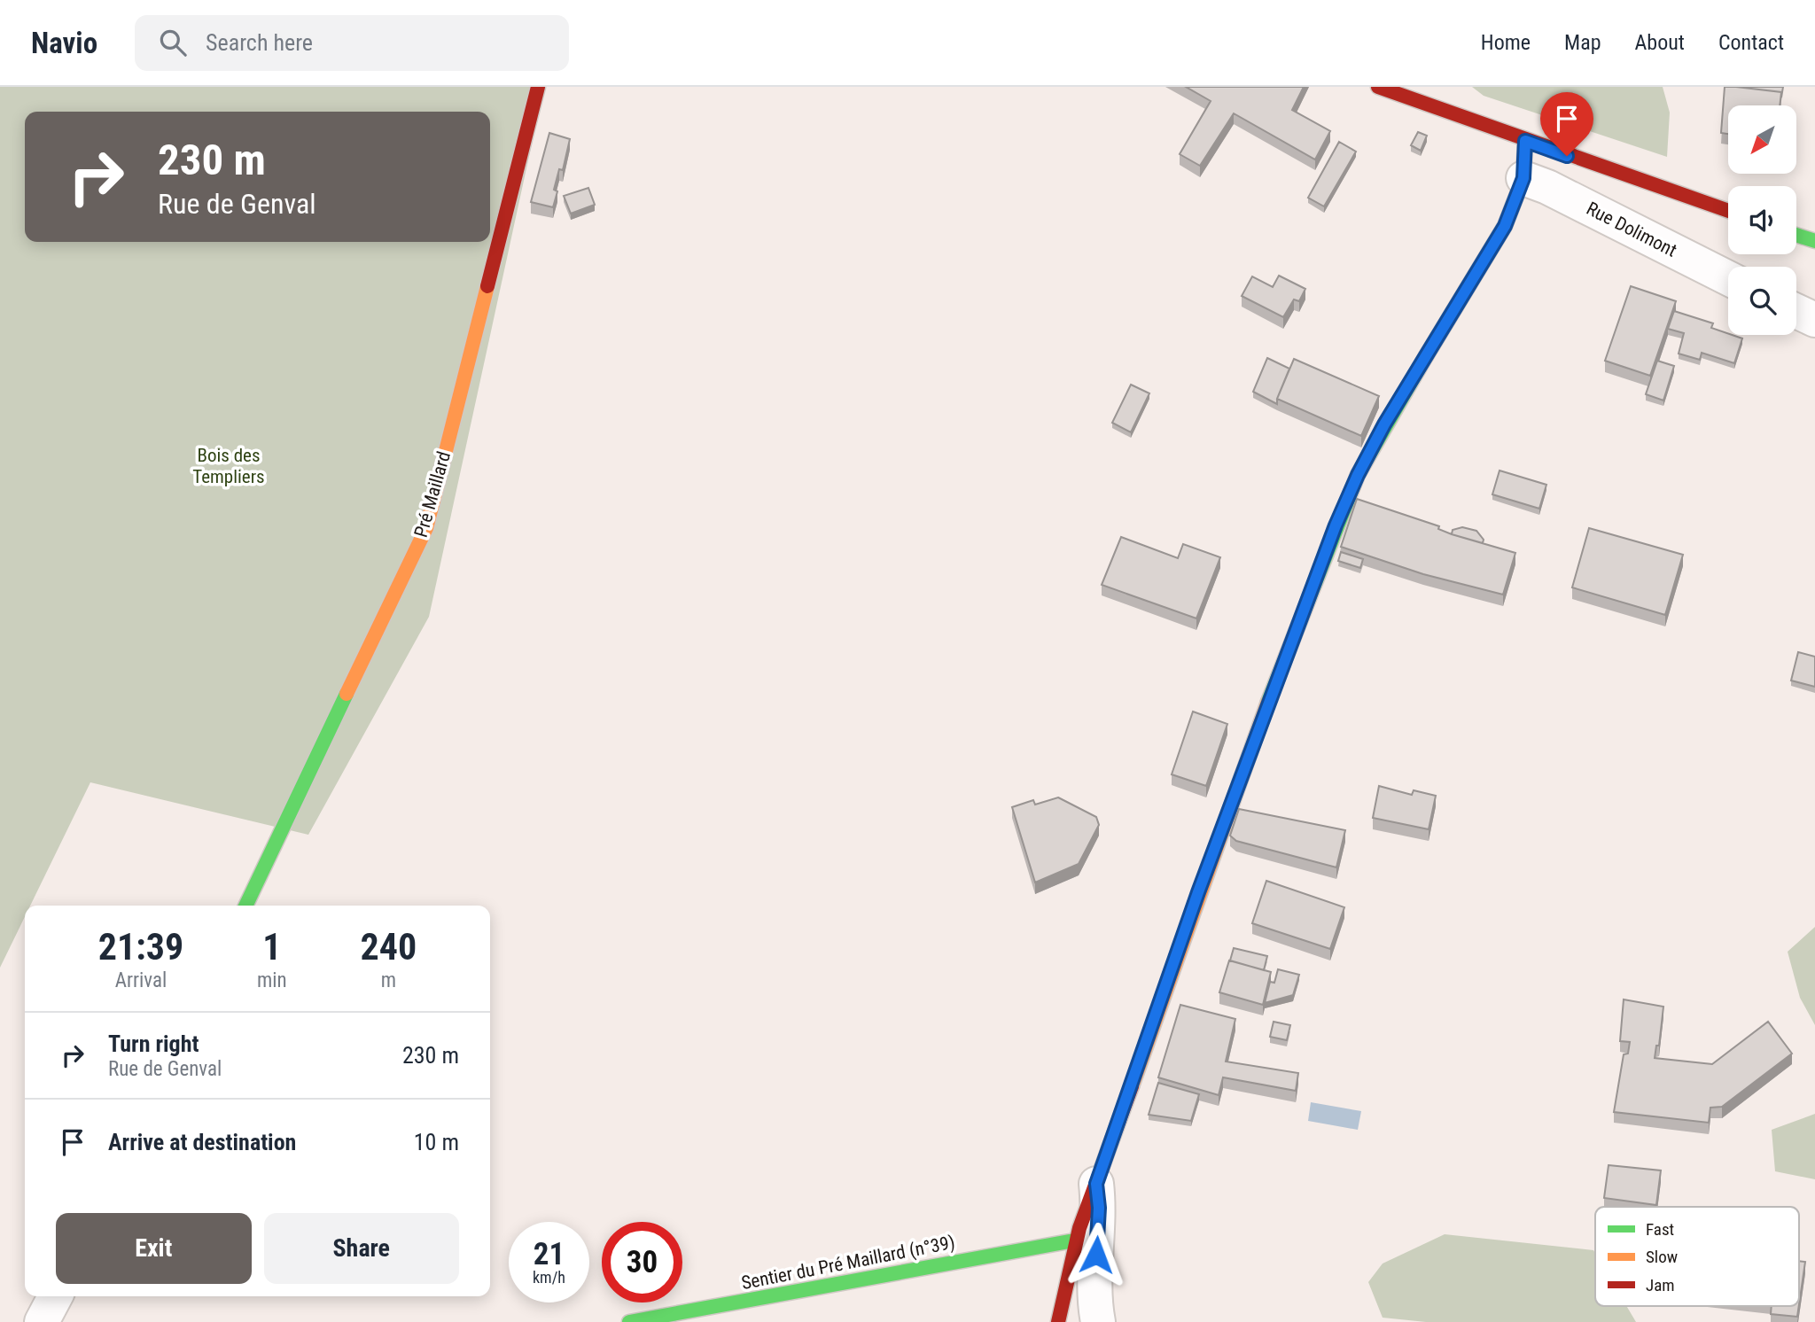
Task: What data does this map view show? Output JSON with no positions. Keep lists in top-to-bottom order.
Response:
{
  "streets": {
    "street": ["Rue Dolimont", "Pré Maillard", "Sentier du Pré Maillard (n°39)"]
  },
  "parks": ["Bois des Templiers"],
  "legend": ["Fast", "Slow", "Jam"],
  "north": "bottom left",
  "page": {
    "header": "Navio",
    "search": "Search here",
    "nav": [
      "Home",
      "Map",
      "About",
      "Contact"
    ],
    "turn": ["230 m", "Rue de Genval"],
    "eta": [
      "21:39",
      "Arrival",
      "1",
      "min",
      "240",
      "m"
    ],
    "list": [
      {
        "name": "Turn right",
        "note": "Rue de Genval",
        "value": "230 m"
      },
      {
        "name": "Arrive at destination",
        "value": "10 m"
      }
    ],
    "buttons": ["Exit", "Share"],
    "speed": "21 km/h",
    "limit": "30"
  }
}
